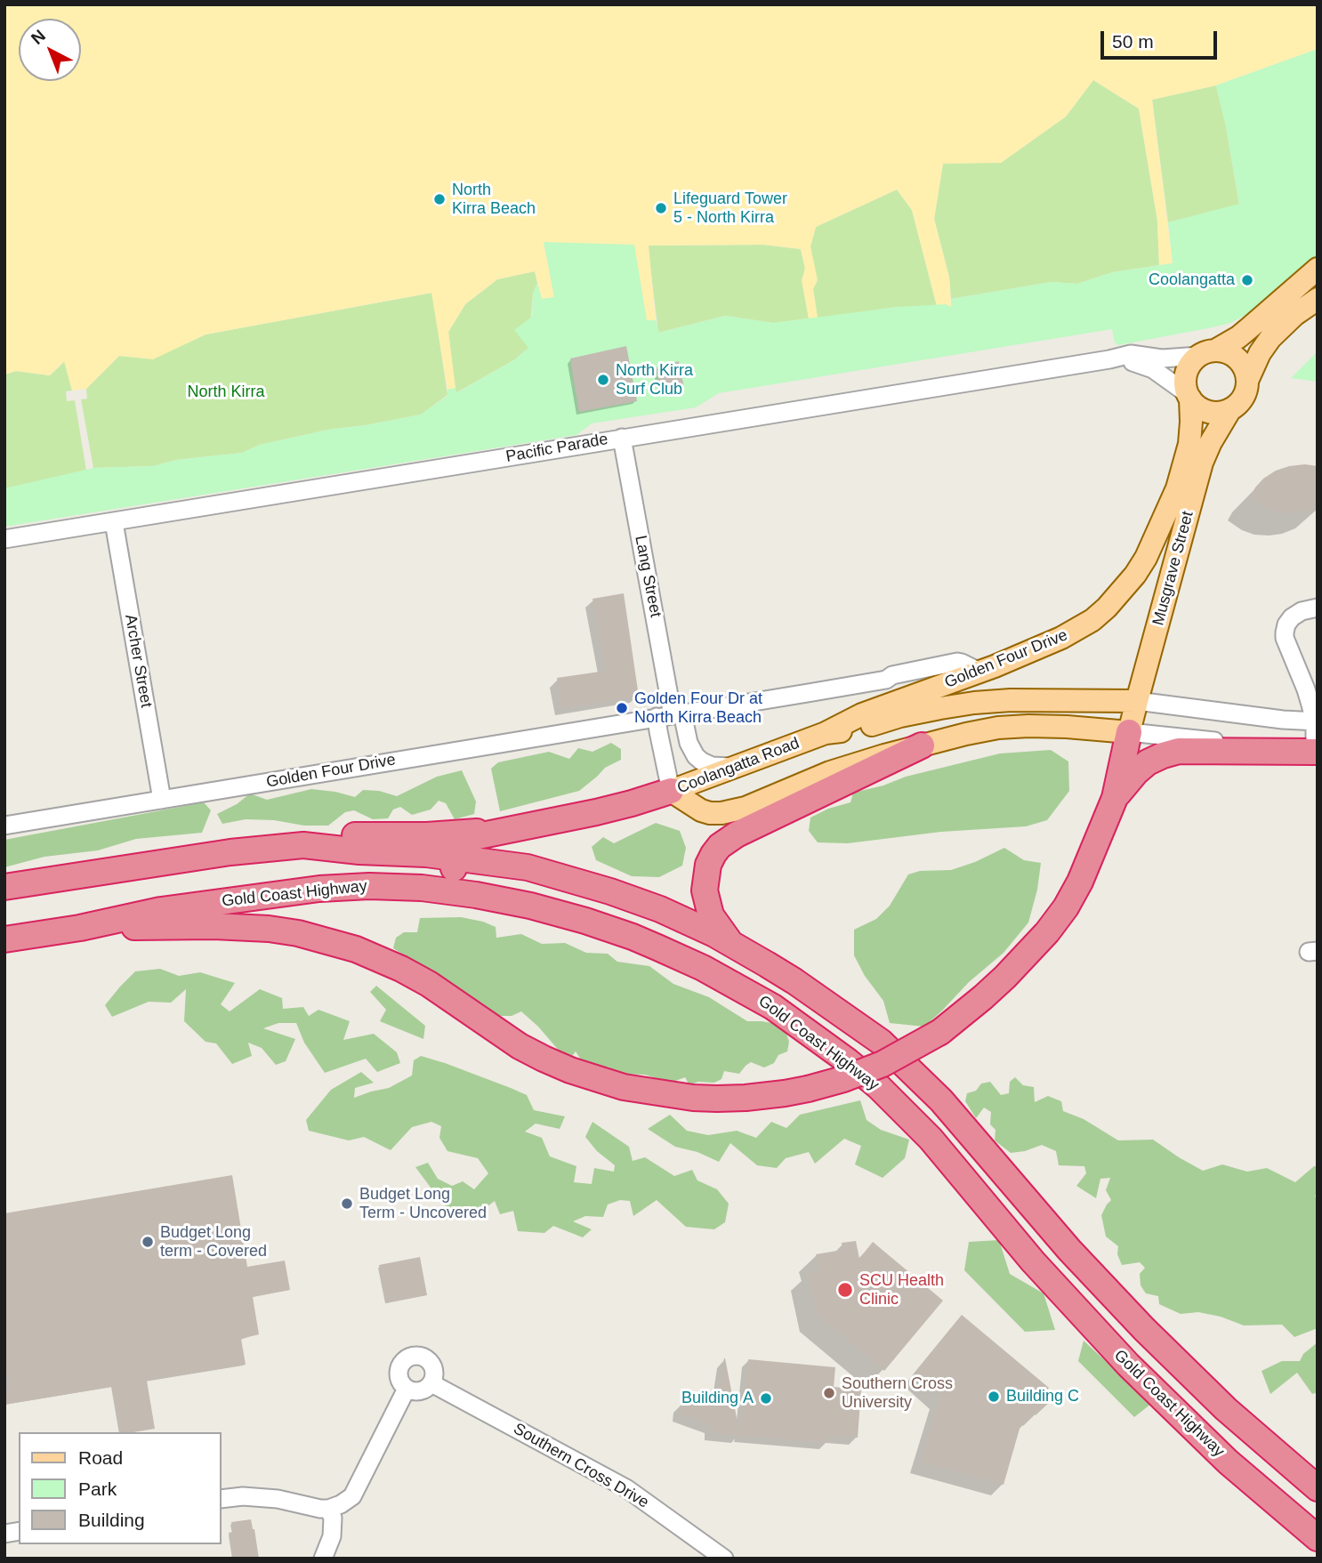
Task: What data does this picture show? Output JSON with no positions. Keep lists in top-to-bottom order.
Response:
{
  "streets": {
    "highway": ["Gold Coast Highway"],
    "main road": ["Musgrave Street", "Golden Four Drive", "Coolangatta Road"],
    "street": [
      "Pacific Parade",
      "Lang Street",
      "Archer Street",
      "Southern Cross Drive"
    ]
  },
  "crossings": [
    ["Pacific Parade", "Musgrave Street"],
    ["Pacific Parade", "Lang Street"],
    ["Pacific Parade", "Golden Four Drive"],
    ["Pacific Parade", "Archer Street"],
    ["Musgrave Street", "Golden Four Drive"],
    ["Musgrave Street", "Coolangatta Road"],
    ["Lang Street", "Golden Four Drive"],
    ["Golden Four Drive", "Archer Street"],
    ["Golden Four Drive", "Coolangatta Road"]
  ],
  "parks": ["North Kirra"],
  "places": [
    "North Kirra Beach",
    "Lifeguard Tower 5 - North Kirra",
    "Coolangatta",
    "North Kirra Surf Club",
    "Golden Four Dr at North Kirra Beach",
    "Budget Long Term - Uncovered",
    "Budget Long term - Covered",
    "SCU Health Clinic",
    "Southern Cross University",
    "Building C",
    "Building A"
  ],
  "legend": ["Road", "Park", "Building"],
  "scale_bar": "50 m",
  "north": "top left"
}
